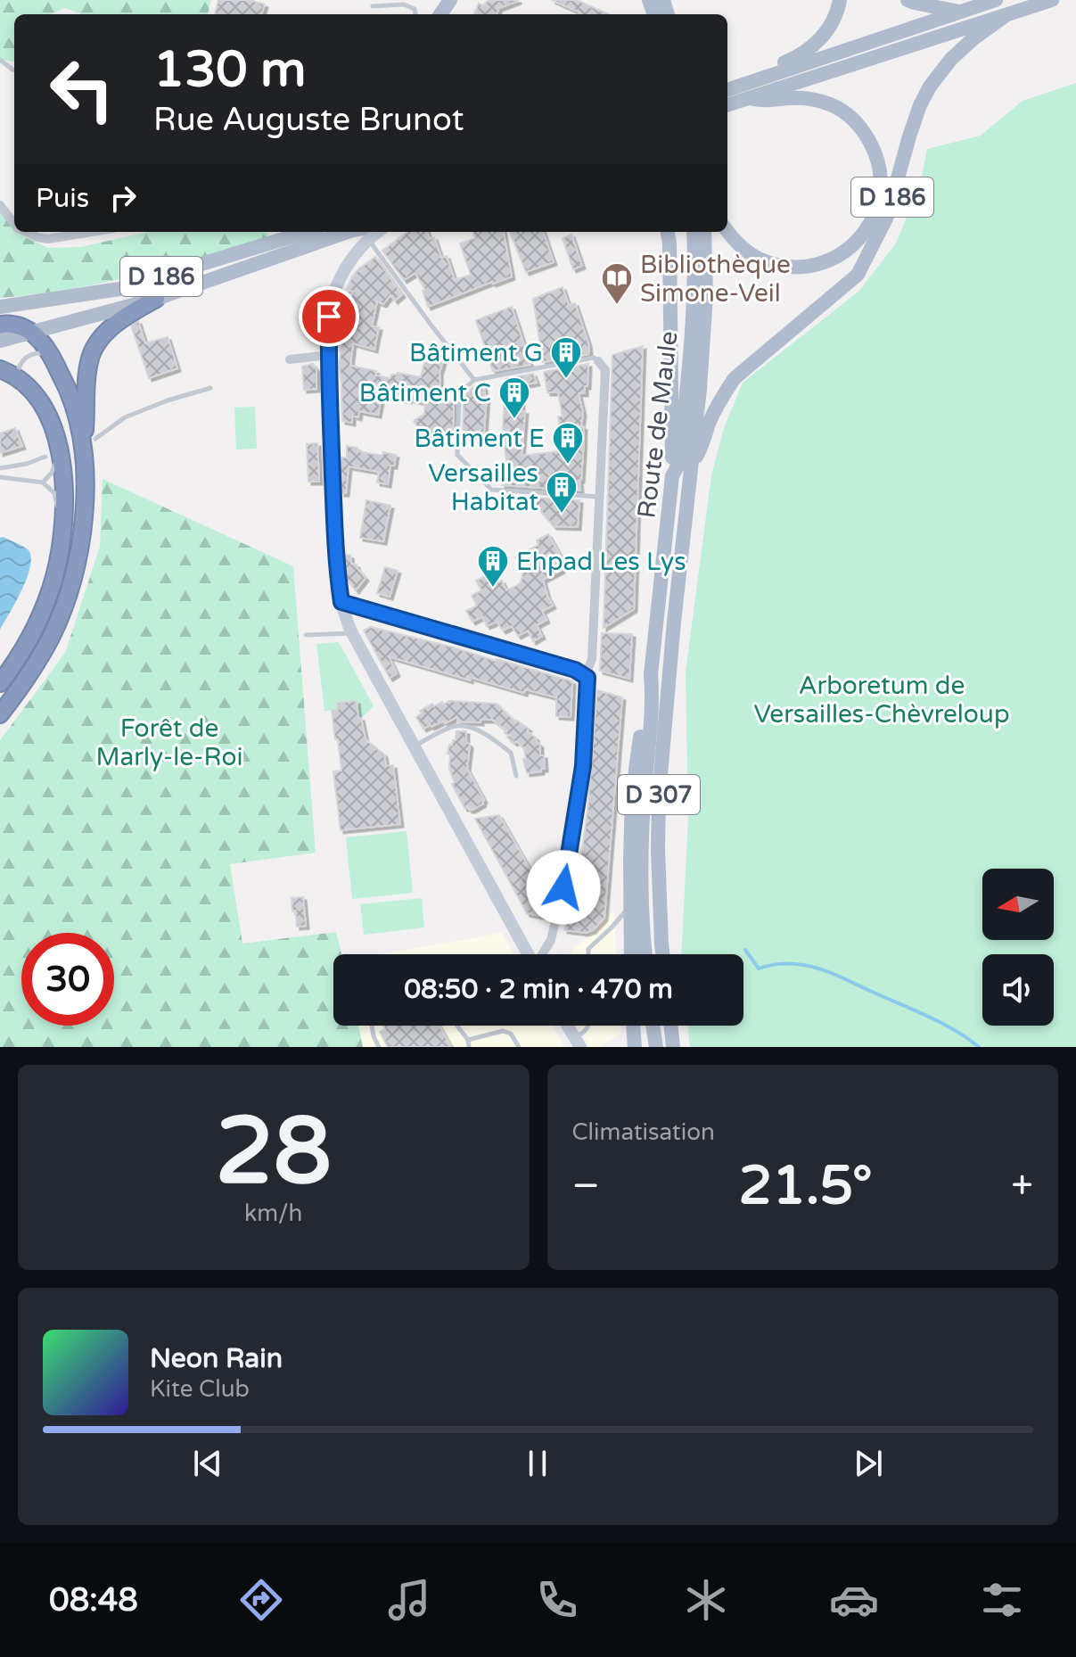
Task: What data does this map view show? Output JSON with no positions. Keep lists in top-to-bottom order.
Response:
{
  "streets": {
    "main road": ["D 186", "Route de Maule", "D 307"]
  },
  "crossings": [
    ["D 186", "Route de Maule"]
  ],
  "parks": ["Arboretum de Versailles-Chèvreloup", "Forêt de Marly-le-Roi"],
  "places": {
    "library": ["Bibliothèque Simone-Veil"],
    "building": [
      "Bâtiment G",
      "Bâtiment C",
      "Bâtiment E",
      "Versailles Habitat",
      "Ehpad Les Lys"
    ]
  },
  "north": "left",
  "page": {
    "turn": ["130 m", "Rue Auguste Brunot"],
    "then": "Puis",
    "limit": "30",
    "trip": "08:50 · 2 min · 470 m",
    "tile": [
      ["28", "km/h"],
      "Climatisation"
    ],
    "heat": ["−", "21.5°", "+"],
    "song": ["Neon Rain", "Kite Club"],
    "tabs": "08:48"
  }
}
